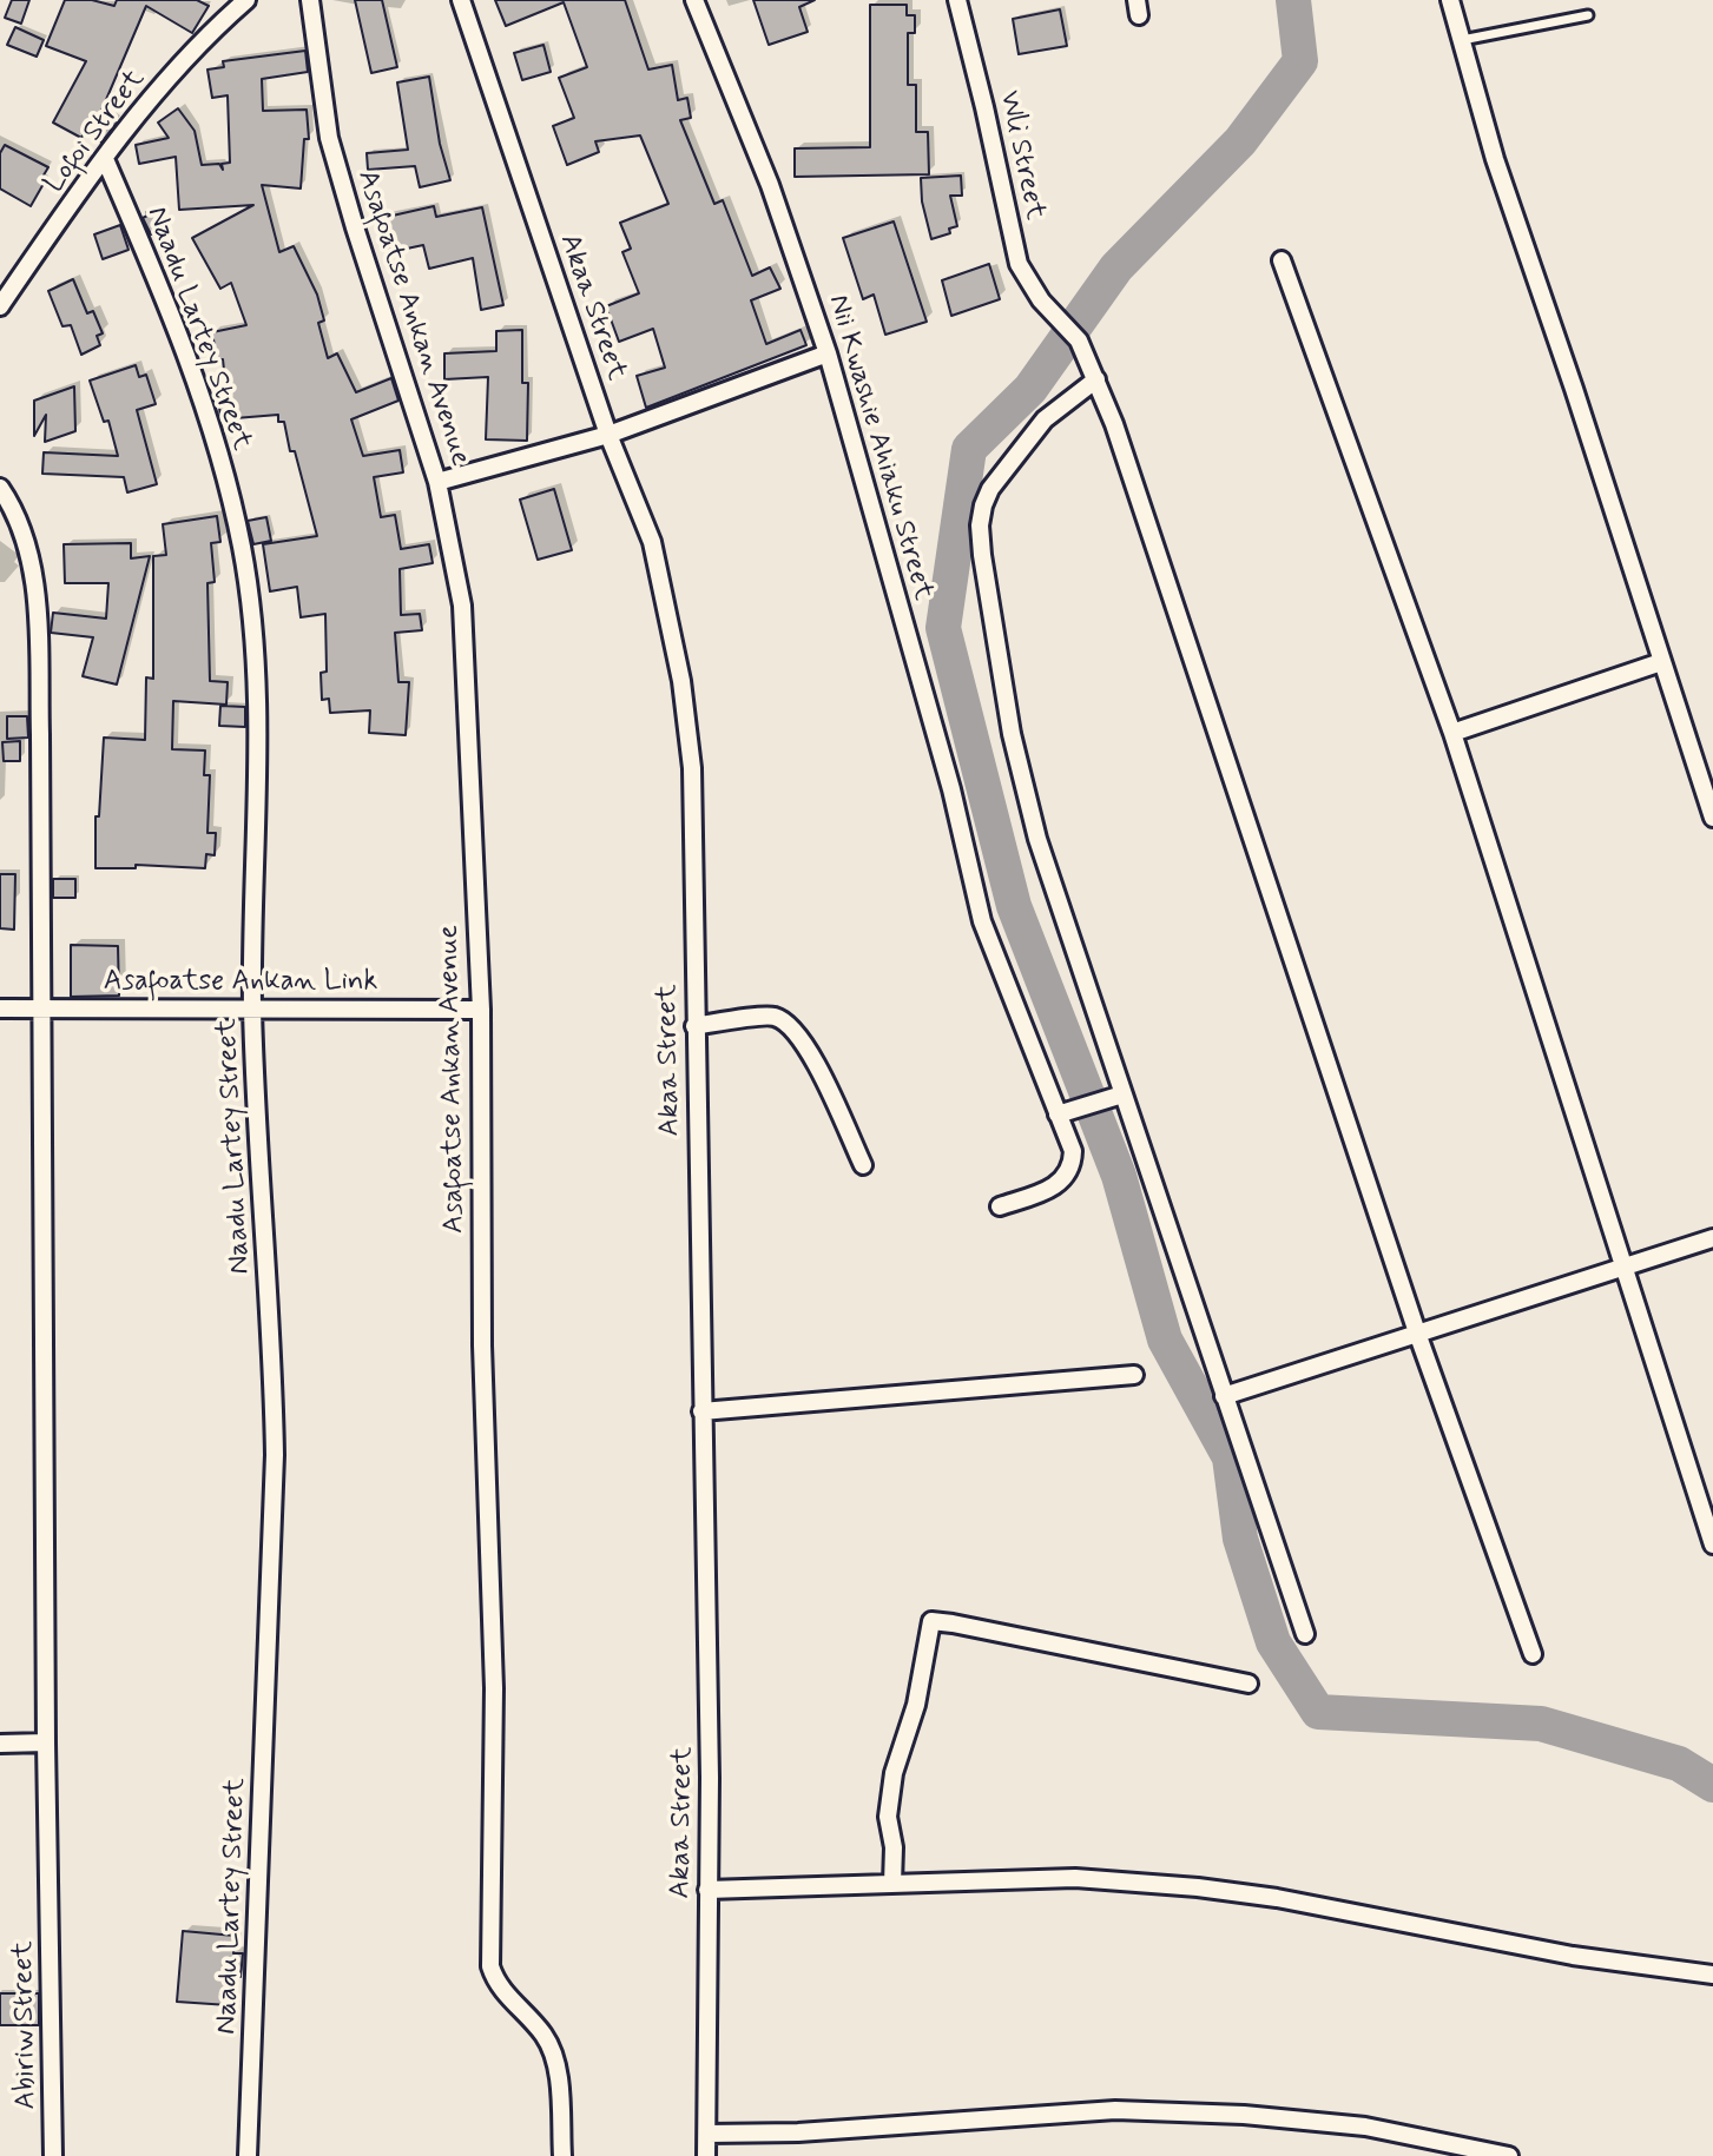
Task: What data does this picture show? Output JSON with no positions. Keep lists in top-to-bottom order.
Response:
{
  "streets": {
    "street": [
      "Lofoi Street",
      "Wli Street",
      "Akaa Street",
      "Asafoatse Ankan Avenue",
      "Naadu Lartey Street",
      "Nii Kwashie Ahiaku Street",
      "Asafoatse Ankan Link",
      "Abiriw Street"
    ]
  },
  "crossings": [
    ["Lofoi Street", "Naadu Lartey Street"],
    ["Asafoatse Ankan Avenue", "Asafoatse Ankan Link"],
    ["Naadu Lartey Street", "Asafoatse Ankan Link"],
    ["Asafoatse Ankan Link", "Abiriw Street"]
  ]
}
